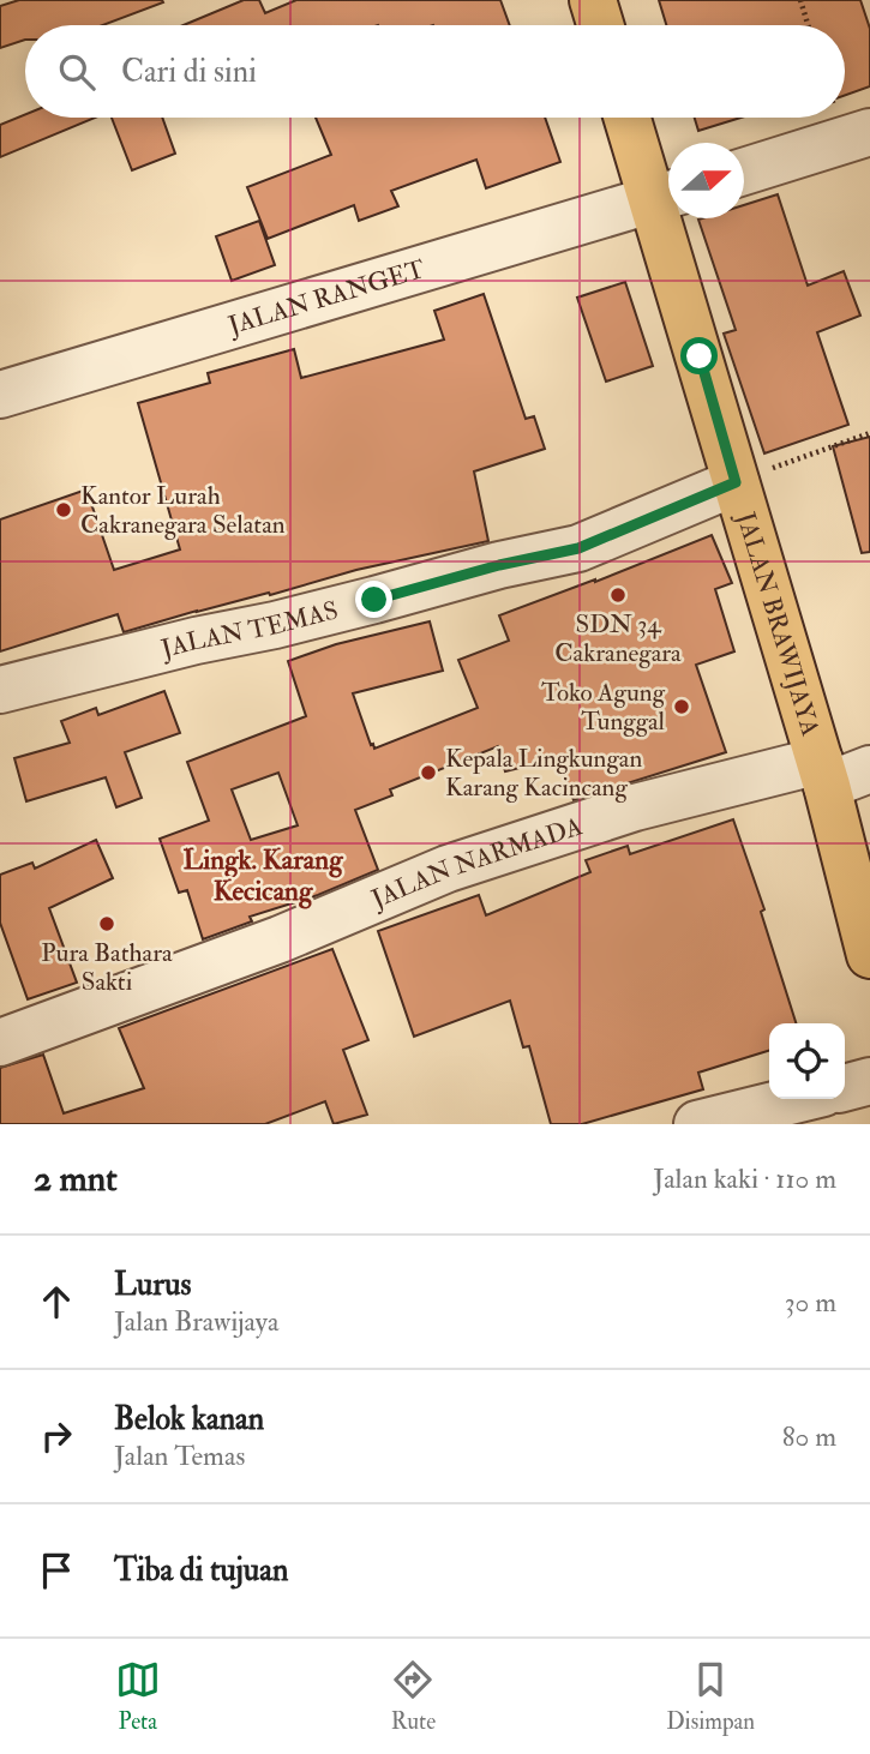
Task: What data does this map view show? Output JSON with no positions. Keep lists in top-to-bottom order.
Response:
{
  "streets": {
    "main road": ["JALAN BRAWIJAYA"],
    "street": ["JALAN RANGET", "JALAN TEMAS", "JALAN NARMADA"]
  },
  "crossings": [
    ["JALAN RANGET", "JALAN BRAWIJAYA"],
    ["JALAN BRAWIJAYA", "JALAN TEMAS"],
    ["JALAN BRAWIJAYA", "JALAN NARMADA"]
  ],
  "districts": ["Lingk. Karang Kecicang"],
  "places": [
    "Kantor Lurah Cakranegara Selatan",
    "SDN 34 Cakranegara",
    "Toko Agung Tunggal",
    "Kepala Lingkungan Karang Kacincang",
    "Pura Bathara Sakti"
  ],
  "north": "right",
  "page": {
    "search": "Cari di sini",
    "heading": ["2 mnt", "Jalan kaki · 110 m"],
    "list": [
      ["Lurus", "Jalan Brawijaya", "30 m"],
      ["Belok kanan", "Jalan Temas", "80 m"],
      "Tiba di tujuan"
    ],
    "nav": ["Peta", "Rute", "Disimpan"]
  }
}
